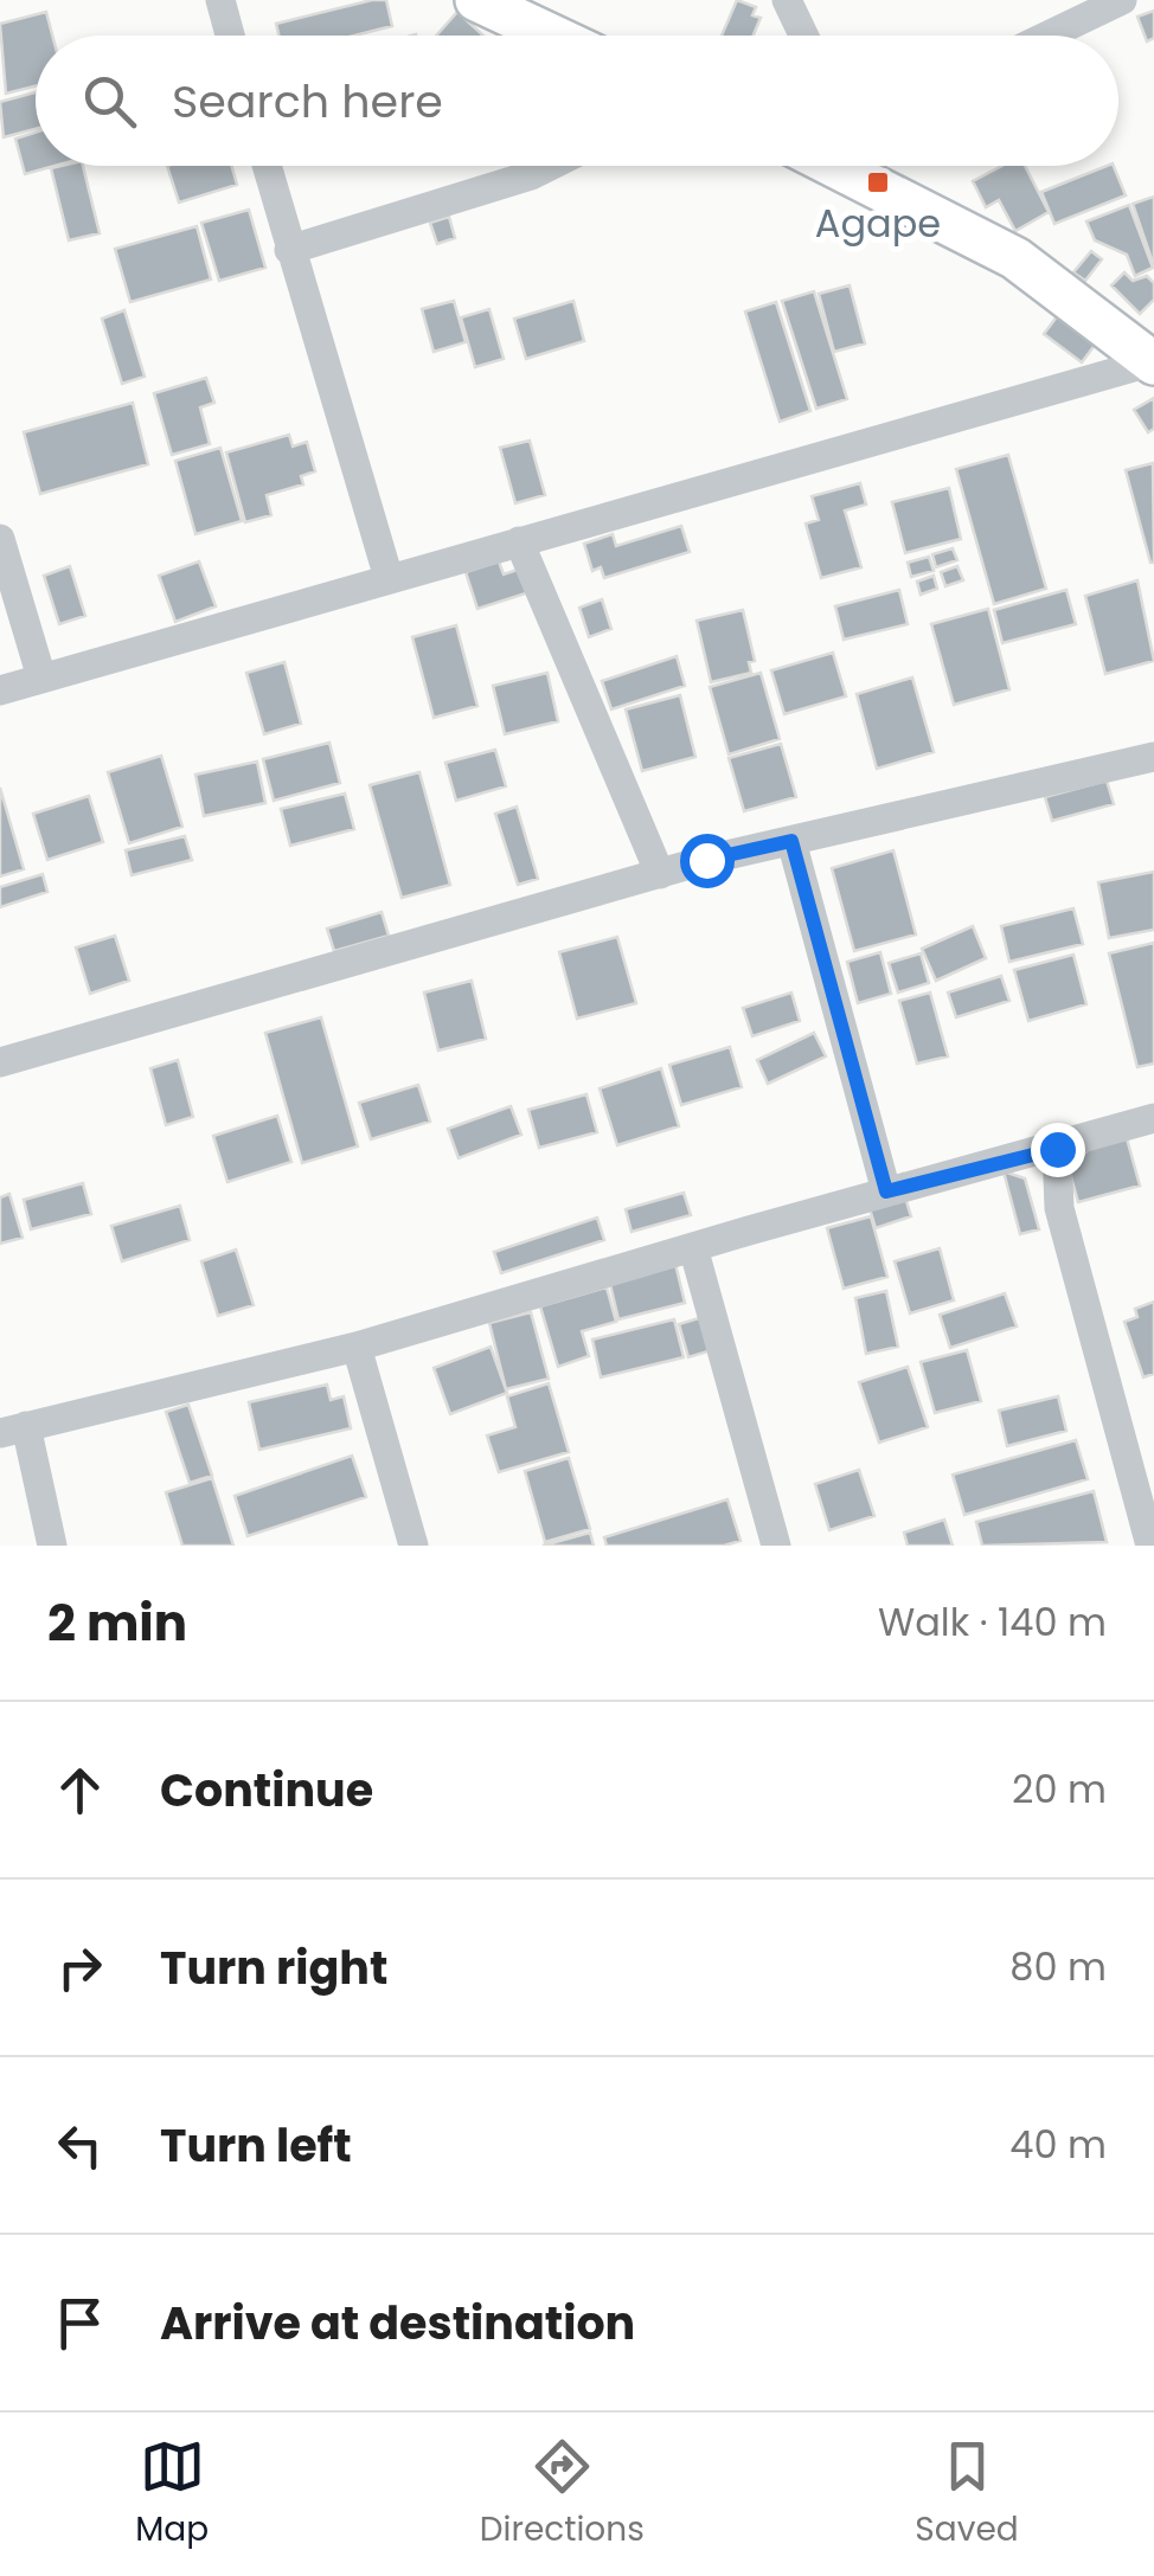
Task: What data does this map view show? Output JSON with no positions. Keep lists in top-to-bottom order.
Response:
{
  "places": {
    "transit": ["Agape"]
  },
  "page": {
    "search": "Search here",
    "heading": ["2 min", "Walk · 140 m"],
    "list": [
      ["Continue", "20 m"],
      ["Turn right", "80 m"],
      ["Turn left", "40 m"],
      "Arrive at destination"
    ],
    "nav": ["Map", "Directions", "Saved"]
  }
}
